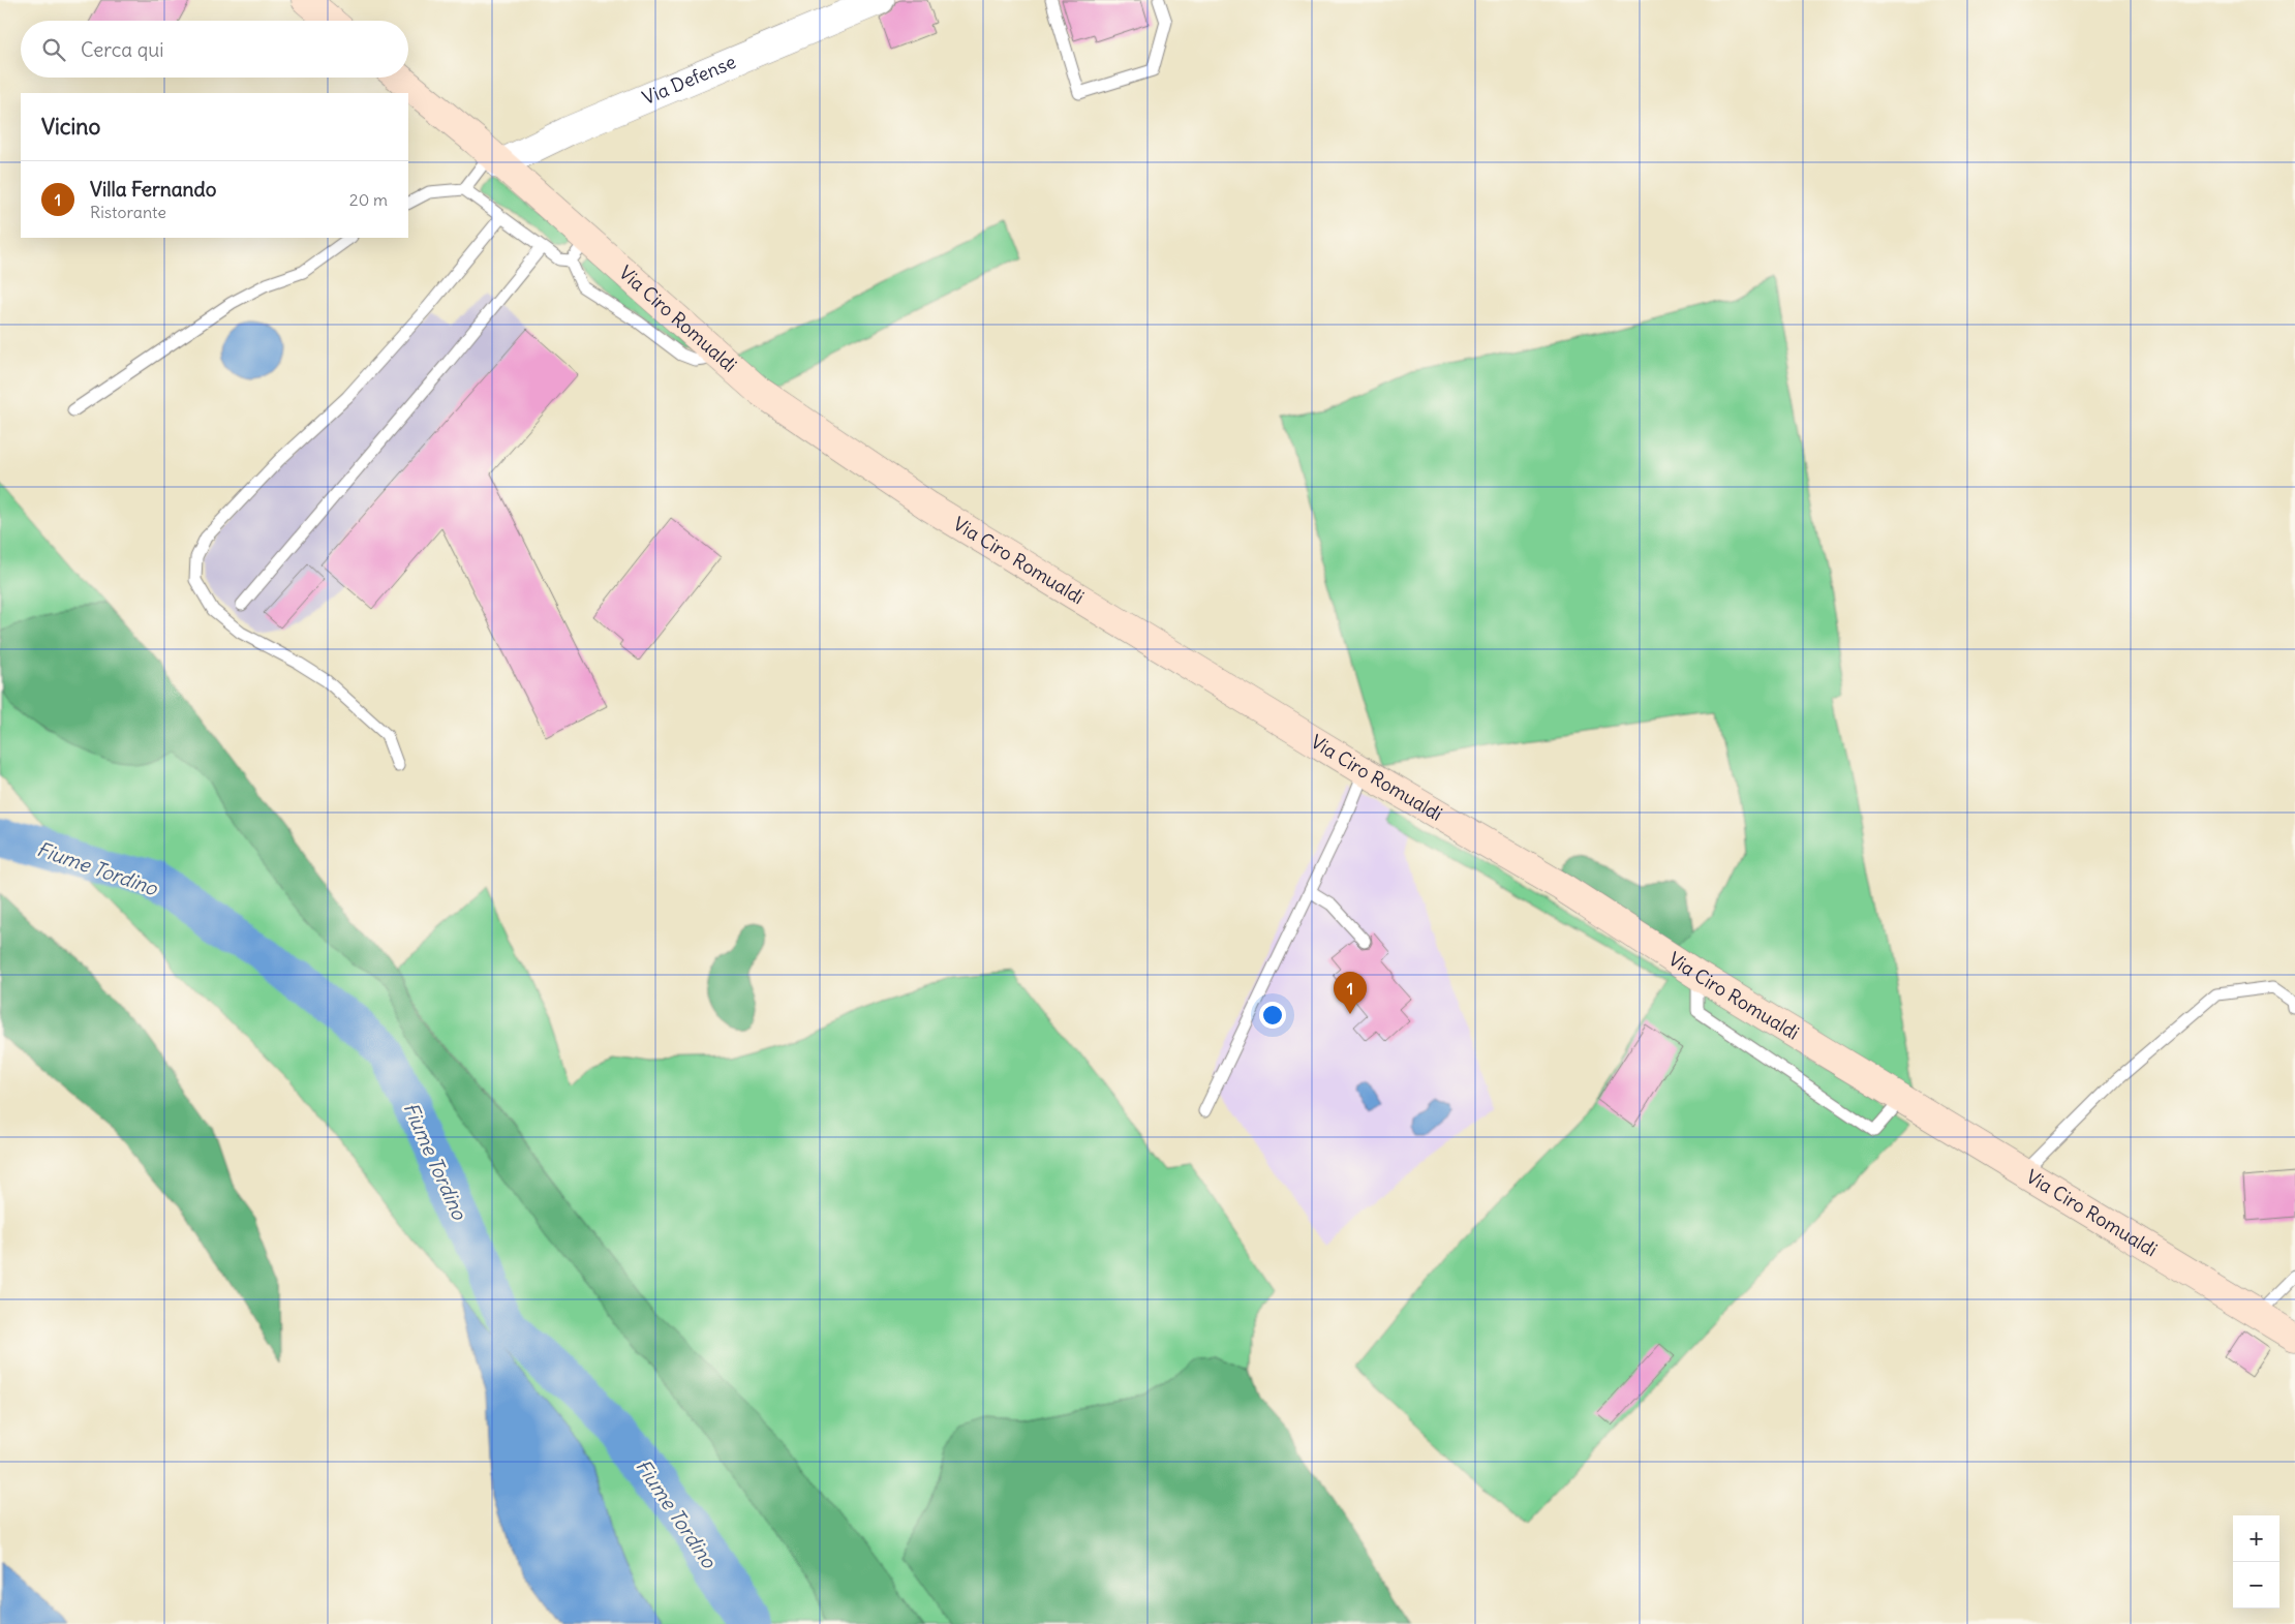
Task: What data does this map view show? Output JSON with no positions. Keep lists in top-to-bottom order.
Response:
{
  "streets": {
    "main road": ["Via Ciro Romualdi"],
    "street": ["Via Defense"]
  },
  "crossings": [
    ["Via Defense", "Via Ciro Romualdi"]
  ],
  "water": ["Fiume Tordino"],
  "page": {
    "search": "Cerca qui",
    "heading": "Vicino",
    "list": [
      {
        "mark": "1",
        "name": "Villa Fernando",
        "note": "Ristorante",
        "value": "20 m"
      }
    ],
    "pins": "1",
    "map_buttons": ["+", "−"]
  }
}
